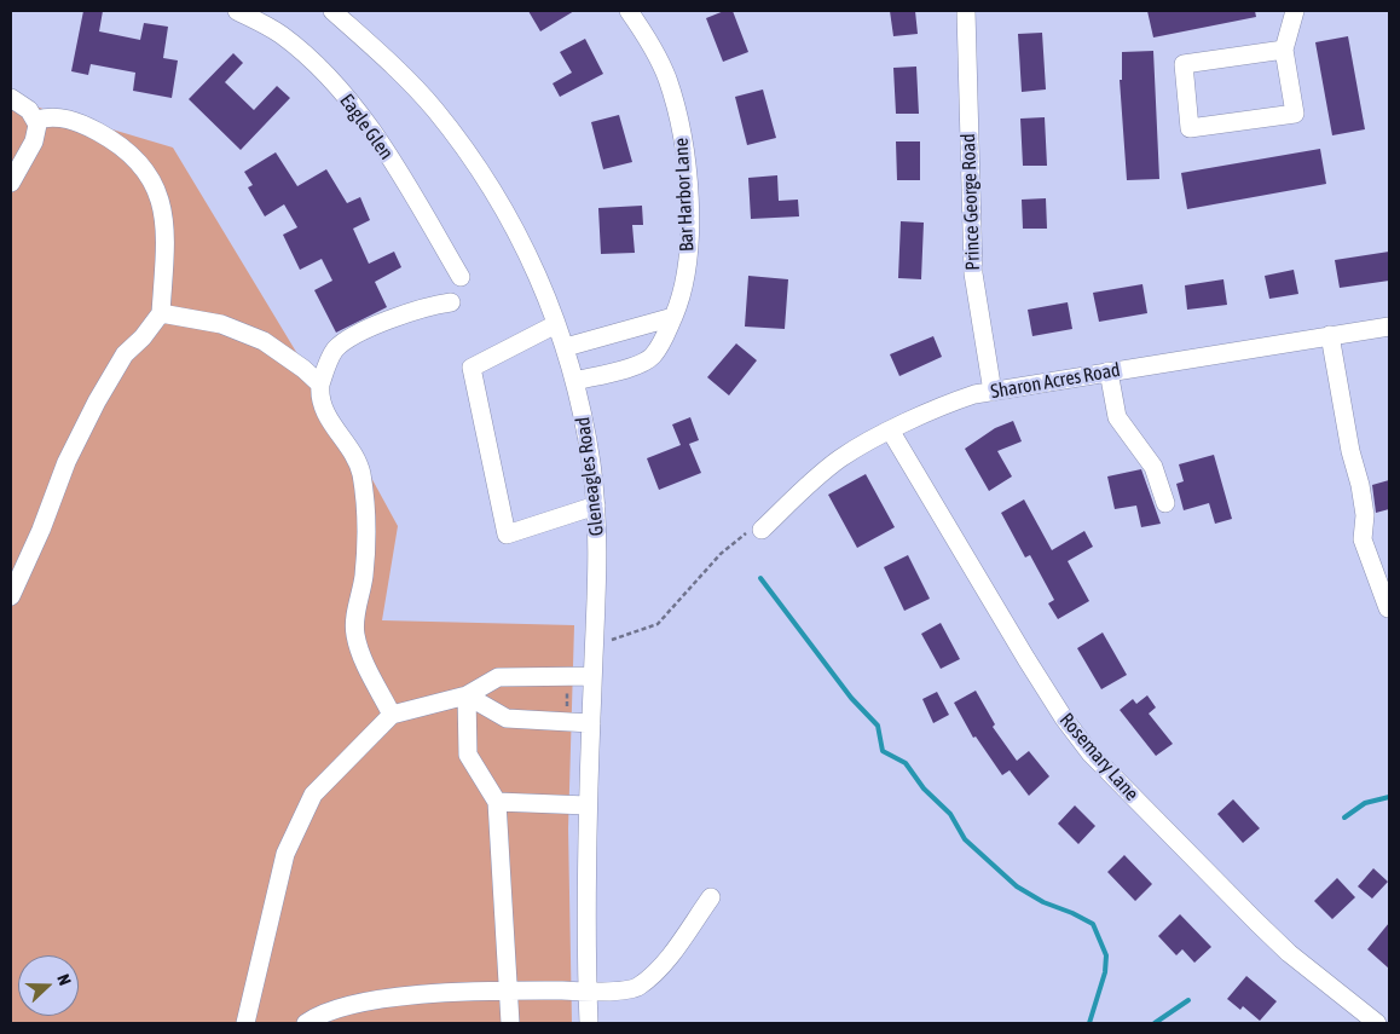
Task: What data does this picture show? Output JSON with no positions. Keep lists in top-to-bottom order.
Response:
{
  "streets": {
    "street": [
      "Eagle Glen",
      "Bar Harbor Lane",
      "Prince George Road",
      "Sharon Acres Road",
      "Gleneagles Road",
      "Rosemary Lane"
    ]
  },
  "crossings": [
    ["Bar Harbor Lane", "Gleneagles Road"],
    ["Prince George Road", "Sharon Acres Road"],
    ["Sharon Acres Road", "Rosemary Lane"]
  ],
  "north": "right"
}
